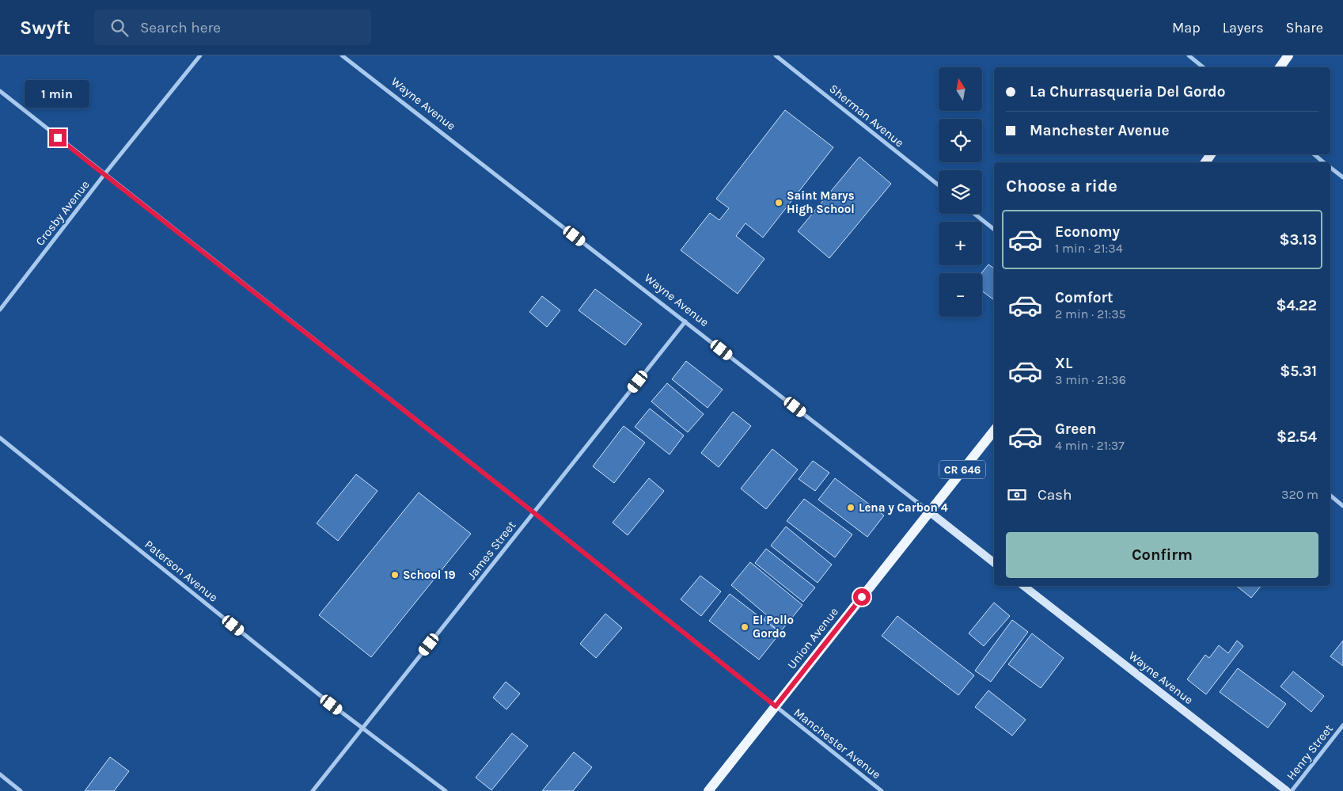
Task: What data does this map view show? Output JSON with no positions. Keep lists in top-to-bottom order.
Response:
{
  "streets": {
    "main road": ["Wayne Avenue", "CR 646", "Union Avenue"],
    "street": [
      "Sherman Avenue",
      "Crosby Avenue",
      "James Street",
      "Paterson Avenue",
      "Manchester Avenue",
      "Henry Street"
    ]
  },
  "crossings": [
    ["Wayne Avenue", "James Street"],
    ["Wayne Avenue", "Union Avenue"],
    ["Crosby Avenue", "Manchester Avenue"],
    ["James Street", "Paterson Avenue"],
    ["James Street", "Manchester Avenue"],
    ["Union Avenue", "Manchester Avenue"]
  ],
  "places": [
    "Saint Marys High School",
    "Lena y Carbon 4",
    "School 19",
    "El Pollo Gordo"
  ],
  "north": "top",
  "page": {
    "header": "Swyft",
    "search": "Search here",
    "nav": ["Map", "Layers", "Share"],
    "map_buttons": ["+", "−"],
    "banner": ["La Churrasqueria Del Gordo", "Manchester Avenue"],
    "bubble": "1 min",
    "heading": "Choose a ride",
    "list": [
      {
        "name": "Economy",
        "note": "1 min · 21:34",
        "value": "$3.13"
      },
      {
        "name": "Comfort",
        "note": "2 min · 21:35",
        "value": "$4.22"
      },
      {
        "name": "XL",
        "note": "3 min · 21:36",
        "value": "$5.31"
      },
      {
        "name": "Green",
        "note": "4 min · 21:37",
        "value": "$2.54"
      }
    ],
    "pay": ["Cash", "320 m"],
    "buttons": "Confirm"
  }
}
